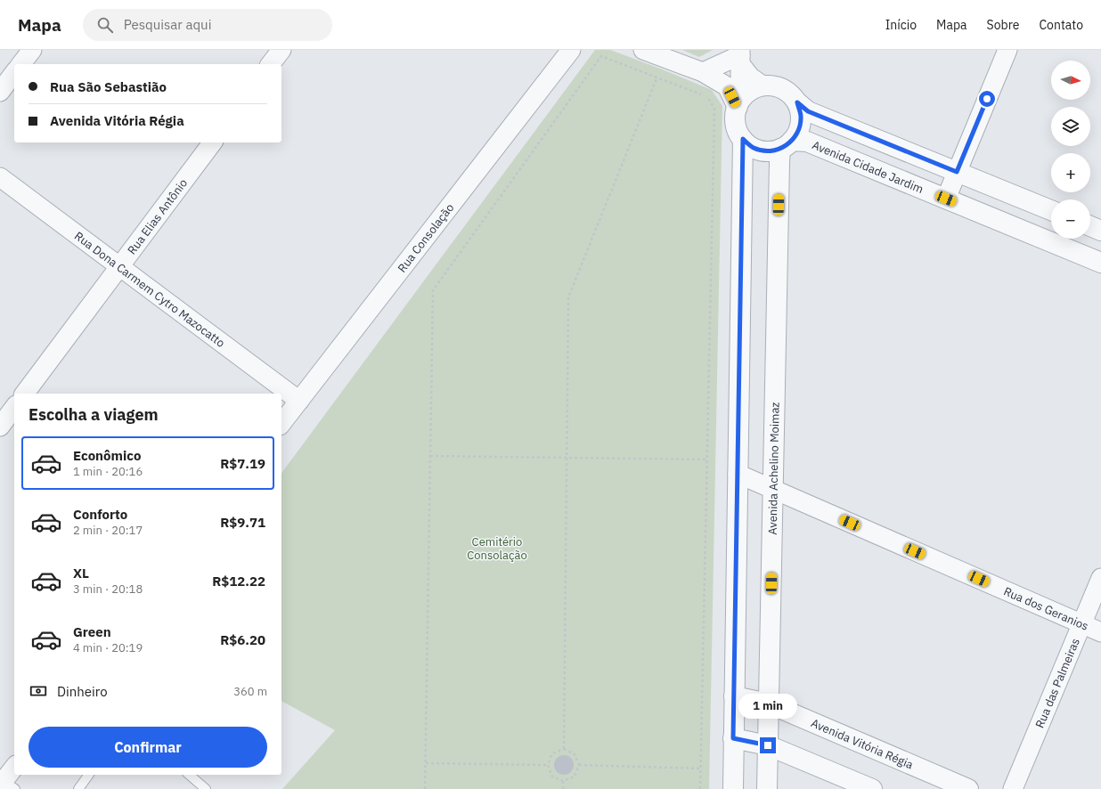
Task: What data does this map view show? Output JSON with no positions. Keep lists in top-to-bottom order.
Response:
{
  "streets": {
    "street": [
      "Avenida Cidade Jardim",
      "Rua Elias Antônio",
      "Rua Consolação",
      "Rua Dona Carmem Cytro Mazocatto",
      "Avenida Achelino Moimaz",
      "Rua dos Geranios",
      "Rua das Palmeiras",
      "Avenida Vitória Régia"
    ]
  },
  "crossings": [
    ["Avenida Cidade Jardim", "Avenida Achelino Moimaz"],
    ["Rua Elias Antônio", "Rua Dona Carmem Cytro Mazocatto"],
    ["Rua Consolação", "Rua Dona Carmem Cytro Mazocatto"],
    ["Avenida Achelino Moimaz", "Rua dos Geranios"],
    ["Avenida Achelino Moimaz", "Avenida Vitória Régia"],
    ["Rua dos Geranios", "Rua das Palmeiras"]
  ],
  "parks": ["Cemitério Consolação"],
  "north": "right",
  "page": {
    "header": "Mapa",
    "search": "Pesquisar aqui",
    "nav": [
      "Início",
      "Mapa",
      "Sobre",
      "Contato"
    ],
    "map_buttons": ["+", "−"],
    "banner": ["Rua São Sebastião", "Avenida Vitória Régia"],
    "heading": "Escolha a viagem",
    "list": [
      {
        "name": "Econômico",
        "note": "1 min · 20:16",
        "value": "R$7.19"
      },
      {
        "name": "Conforto",
        "note": "2 min · 20:17",
        "value": "R$9.71"
      },
      {
        "name": "XL",
        "note": "3 min · 20:18",
        "value": "R$12.22"
      },
      {
        "name": "Green",
        "note": "4 min · 20:19",
        "value": "R$6.20"
      }
    ],
    "pay": ["Dinheiro", "360 m"],
    "bubble": "1 min",
    "buttons": "Confirmar"
  }
}
